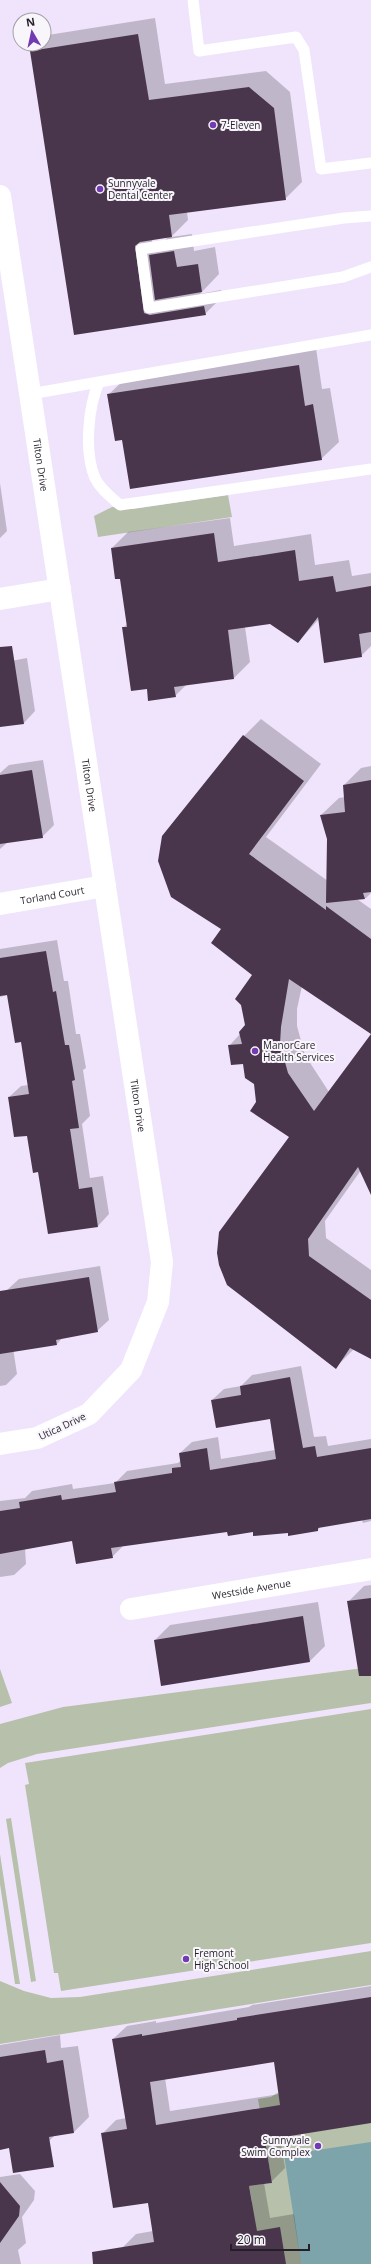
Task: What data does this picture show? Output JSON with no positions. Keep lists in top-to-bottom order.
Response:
{
  "streets": {
    "street": [
      "Tilton Drive",
      "Torland Court",
      "Utica Drive",
      "Westside Avenue"
    ]
  },
  "crossings": [
    ["Tilton Drive", "Torland Court"],
    ["Tilton Drive", "Utica Drive"]
  ],
  "places": [
    "7-Eleven",
    "Sunnyvale Dental Center",
    "ManorCare Health Services",
    "Fremont High School",
    "Sunnyvale Swim Complex"
  ],
  "scale_bar": "20 m",
  "north": "top"
}
